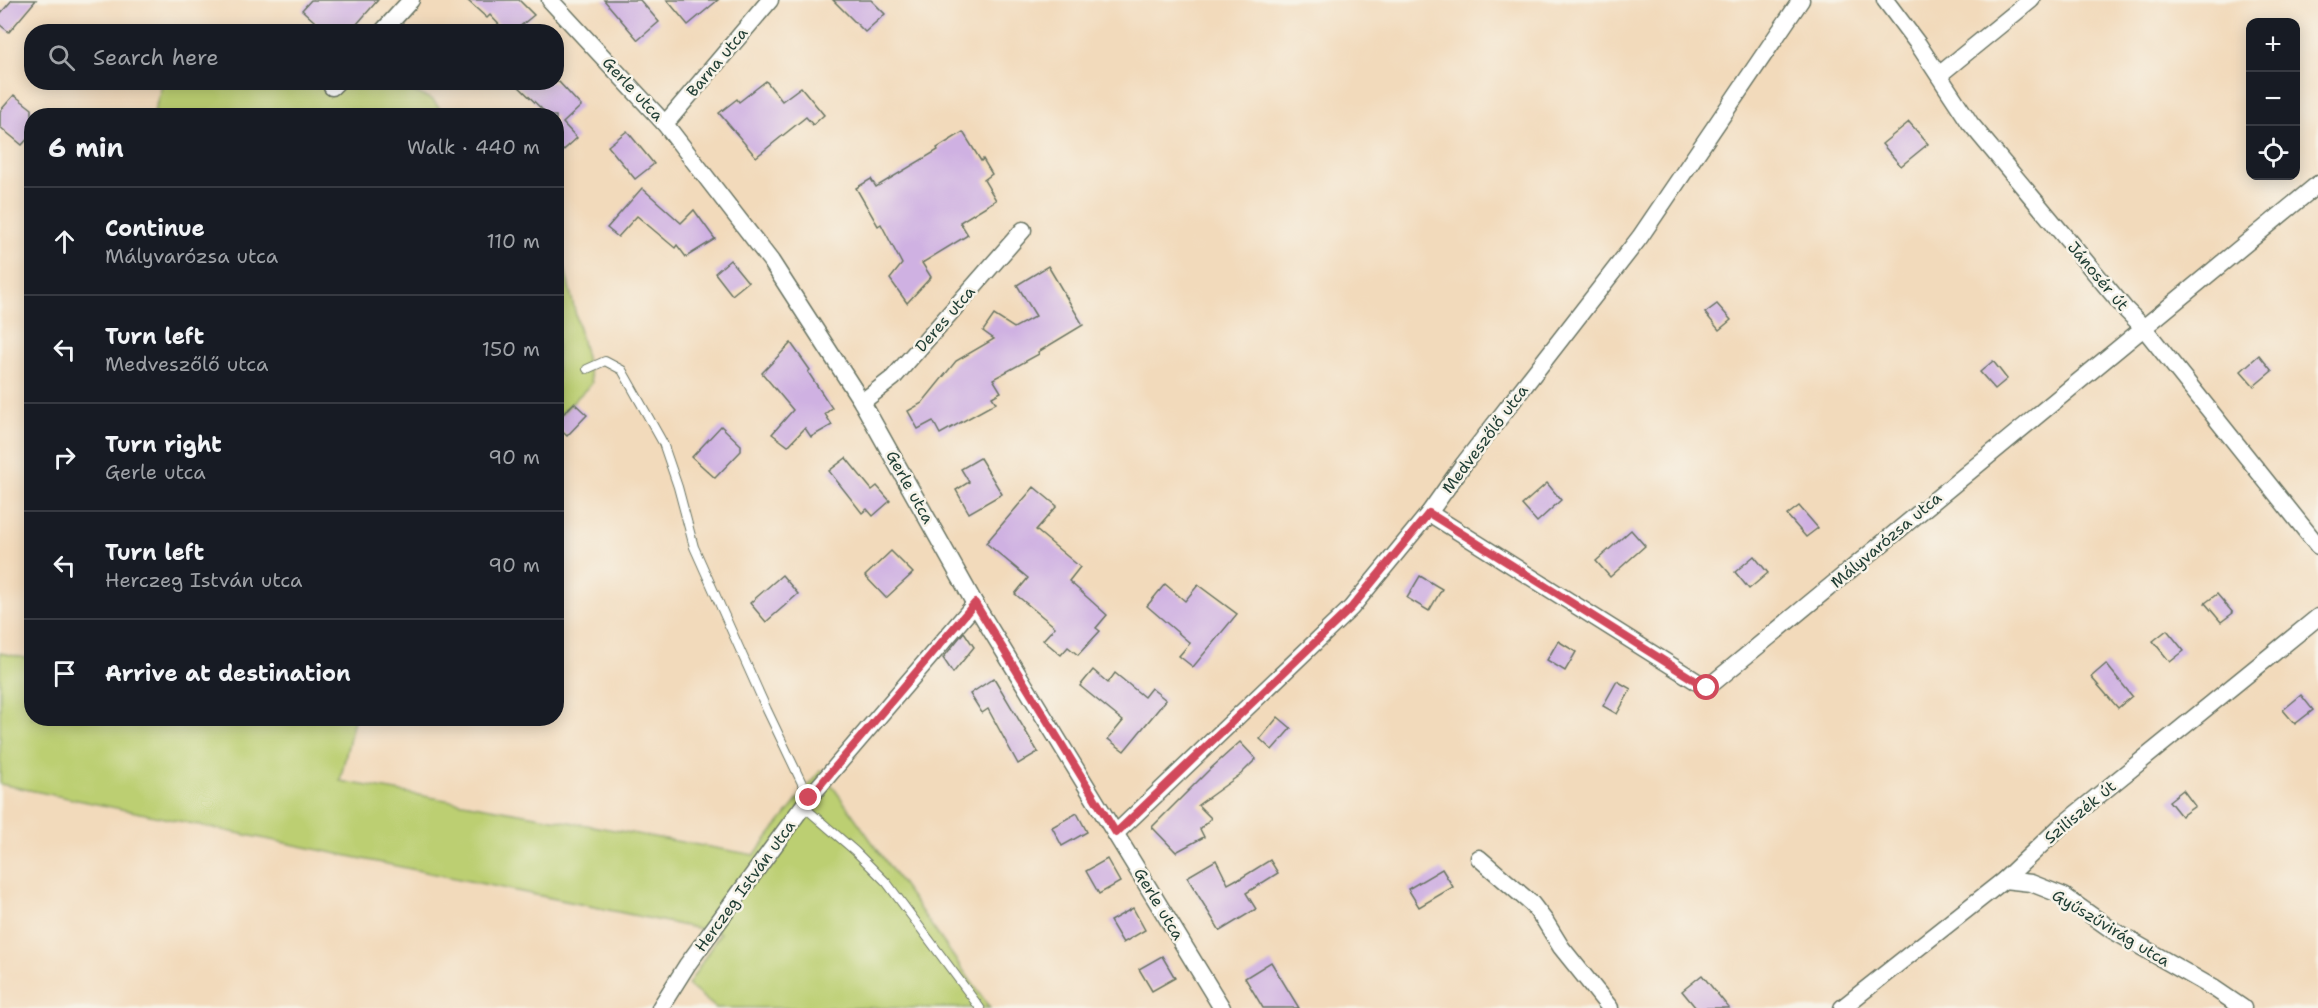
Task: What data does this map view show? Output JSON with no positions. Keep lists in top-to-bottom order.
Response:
{
  "streets": {
    "street": [
      "Barna utca",
      "Gerle utca",
      "Jánosér út",
      "Deres utca",
      "Medveszőlő utca",
      "Mályvarózsa utca",
      "Sziliszék út",
      "Herczeg István utca",
      "Gyűszűvirág utca"
    ]
  },
  "crossings": [
    ["Barna utca", "Gerle utca"],
    ["Gerle utca", "Deres utca"],
    ["Gerle utca", "Medveszőlő utca"],
    ["Gerle utca", "Herczeg István utca"],
    ["Jánosér út", "Mályvarózsa utca"],
    ["Medveszőlő utca", "Mályvarózsa utca"],
    ["Sziliszék út", "Gyűszűvirág utca"]
  ],
  "page": {
    "map_buttons": ["+", "−"],
    "search": "Search here",
    "heading": ["6 min", "Walk · 440 m"],
    "list": [
      ["Continue", "Mályvarózsa utca", "110 m"],
      ["Turn left", "Medveszőlő utca", "150 m"],
      ["Turn right", "Gerle utca", "90 m"],
      ["Turn left", "Herczeg István utca", "90 m"],
      "Arrive at destination"
    ]
  }
}
